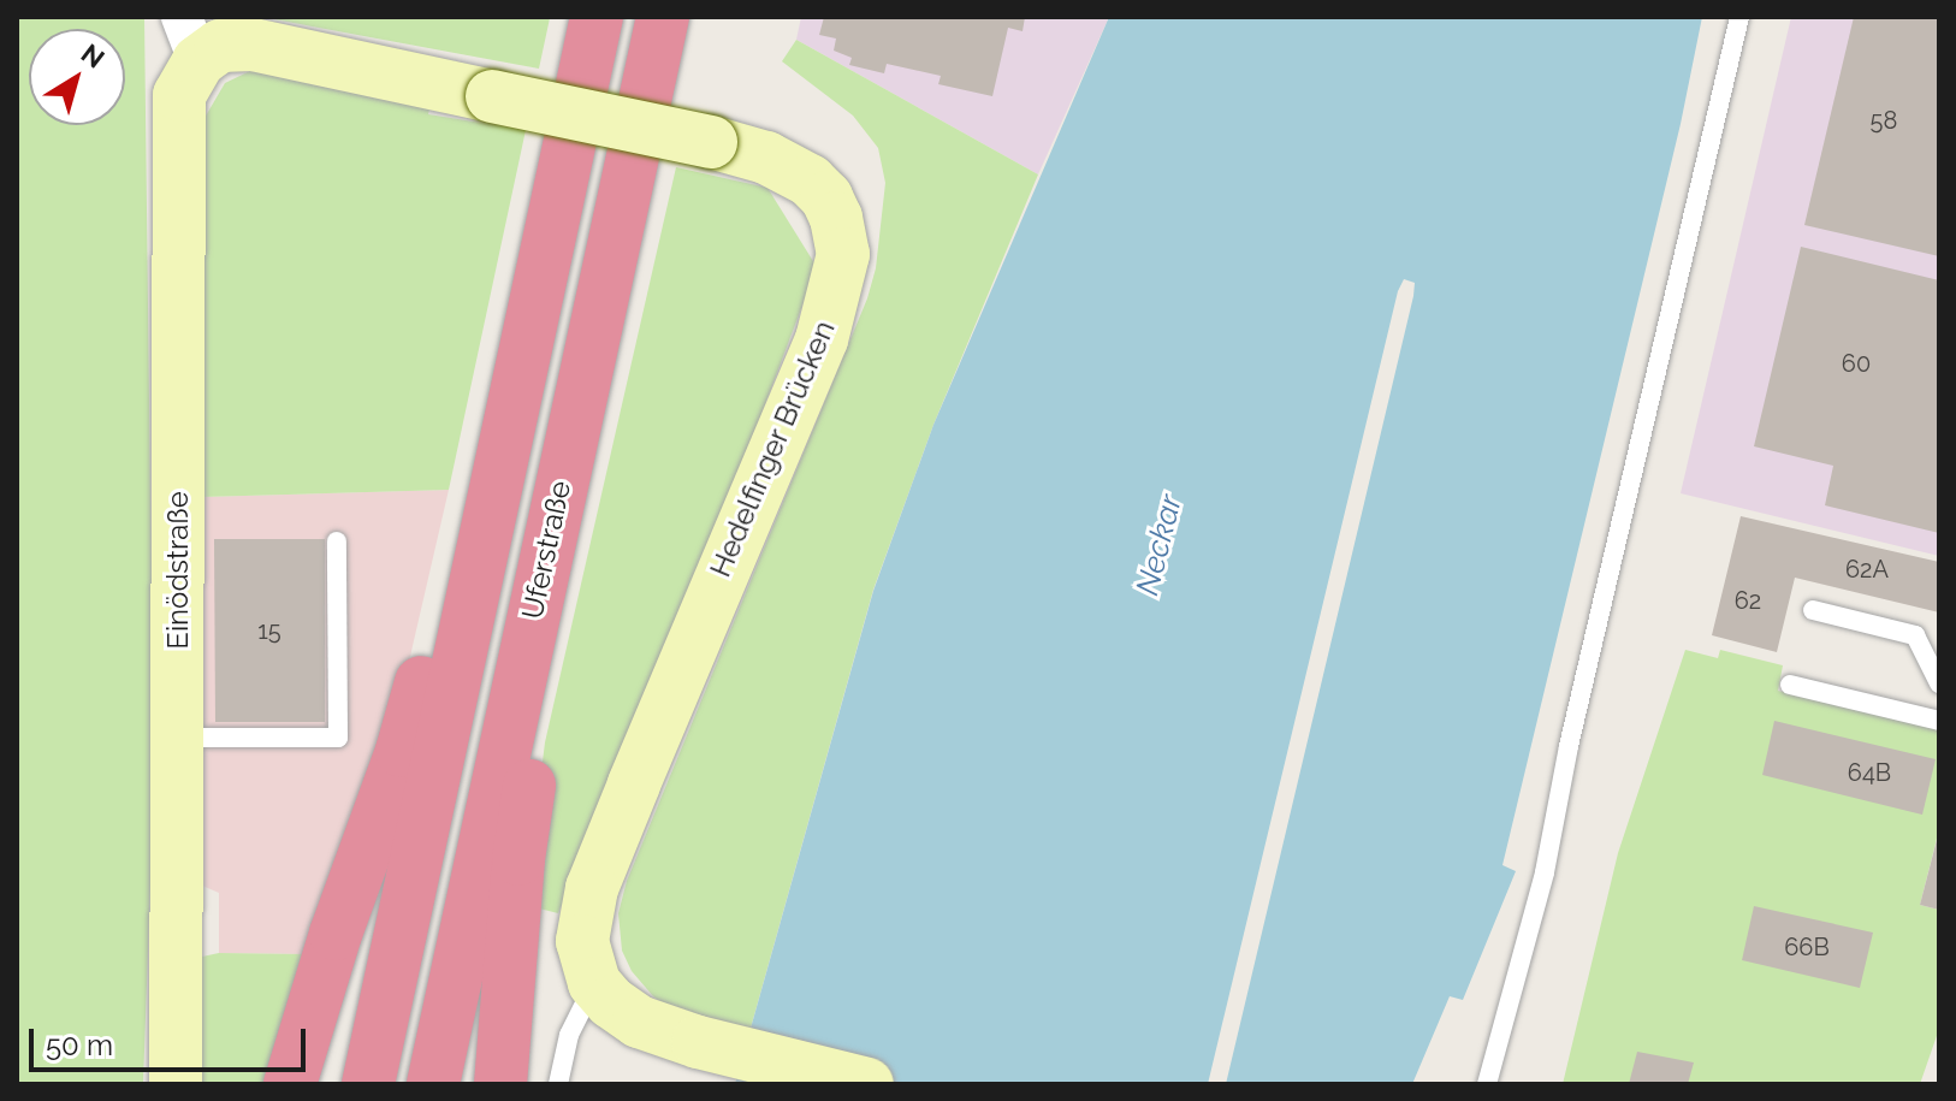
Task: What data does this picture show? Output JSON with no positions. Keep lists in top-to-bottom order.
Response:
{
  "streets": {
    "highway": ["Uferstraße"],
    "street": ["Hedelfinger Brücken", "Einödstraße"]
  },
  "crossings": [
    ["Hedelfinger Brücken", "Einödstraße"]
  ],
  "water": ["Neckar"],
  "house_numbers": [
    "58",
    "60",
    "62A",
    "62",
    "15",
    "64B",
    "66B"
  ],
  "scale_bar": "50 m",
  "north": "top right"
}
